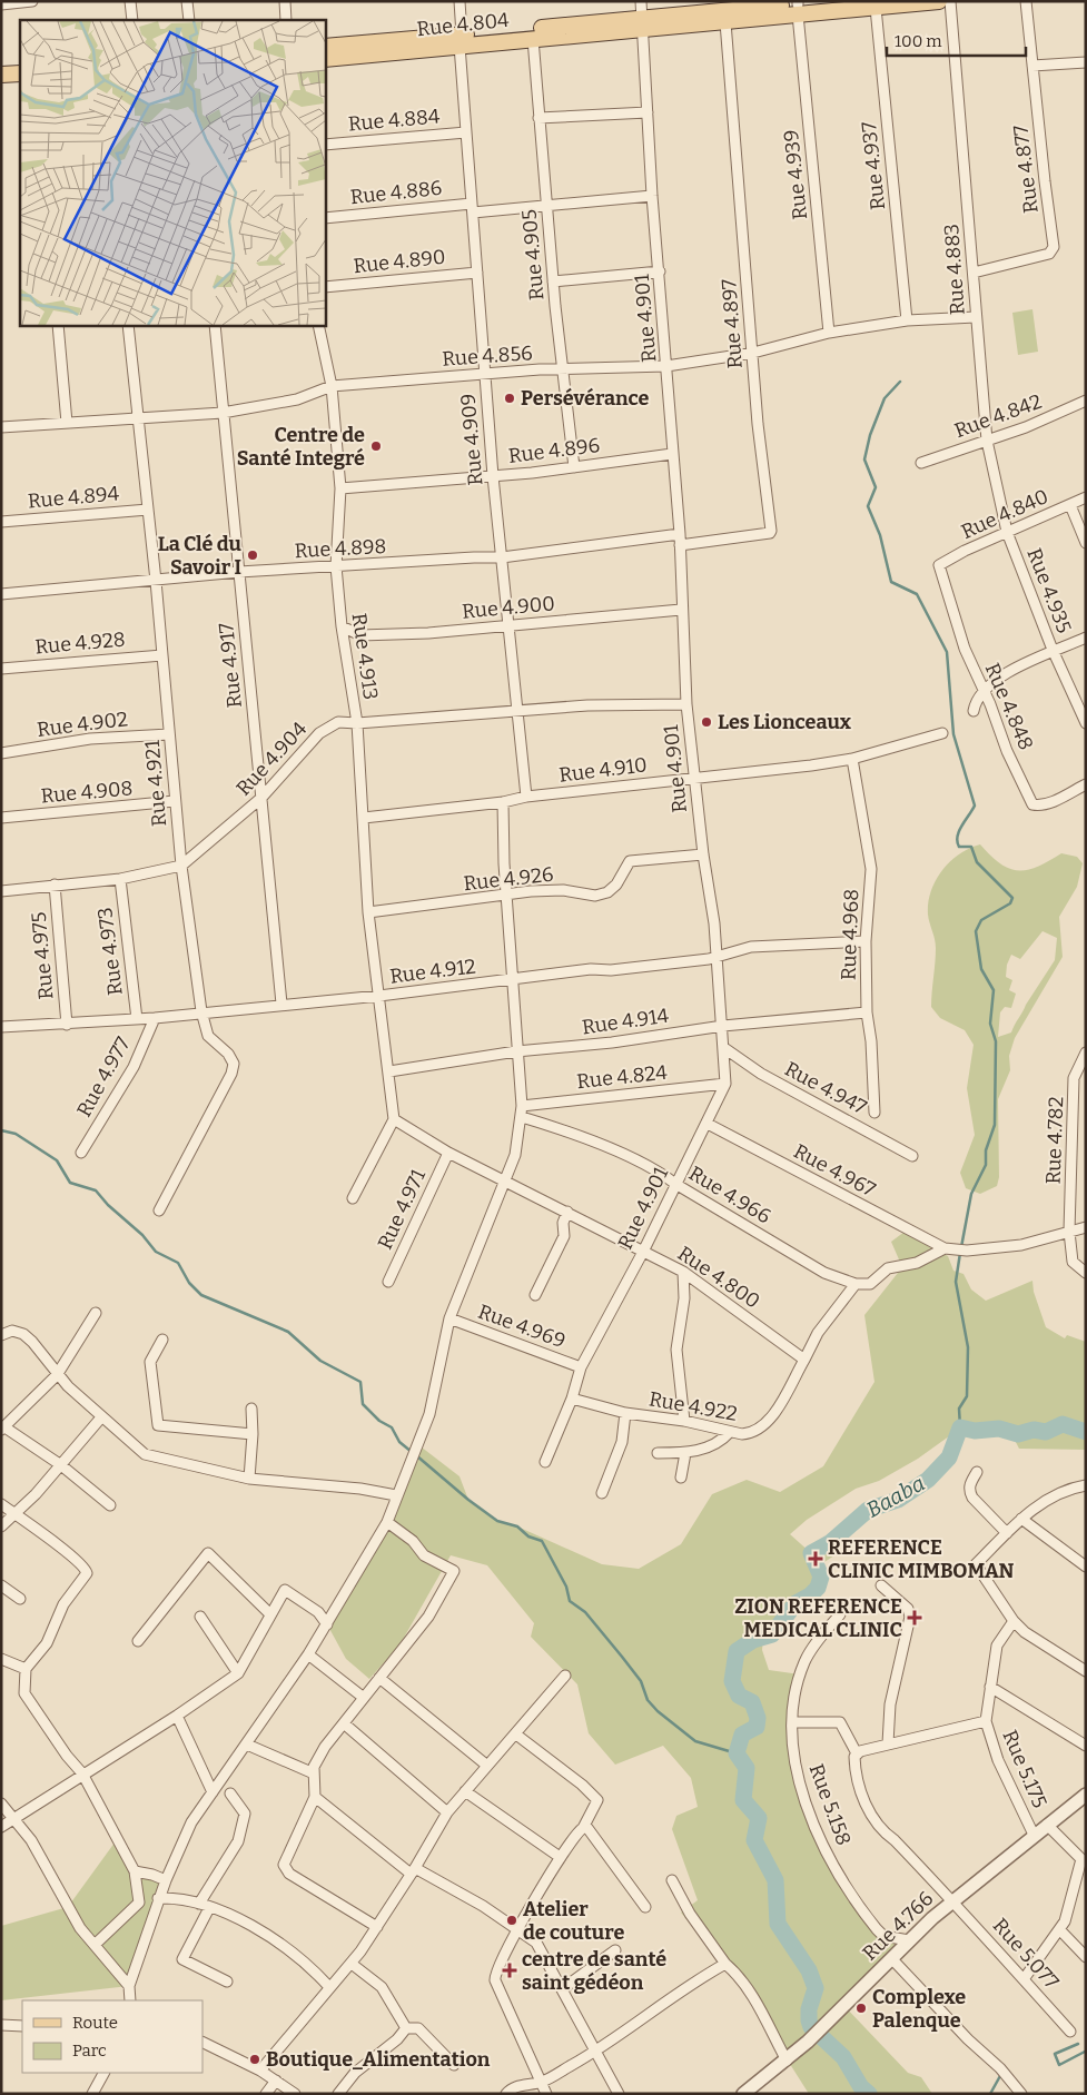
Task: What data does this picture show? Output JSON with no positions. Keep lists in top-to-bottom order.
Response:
{
  "streets": {
    "main road": ["Rue 4.804"],
    "street": [
      "Rue 4.884",
      "Rue 4.937",
      "Rue 4.877",
      "Rue 4.939",
      "Rue 4.886",
      "Rue 4.905",
      "Rue 4.890",
      "Rue 4.883",
      "Rue 4.901",
      "Rue 4.897",
      "Rue 4.856",
      "Rue 4.842",
      "Rue 4.909",
      "Rue 4.896",
      "Rue 4.894",
      "Rue 4.840",
      "Rue 4.898",
      "Rue 4.935",
      "Rue 4.900",
      "Rue 4.928",
      "Rue 4.913",
      "Rue 4.917",
      "Rue 4.848",
      "Rue 4.902",
      "Rue 4.904",
      "Rue 4.910",
      "Rue 4.921",
      "Rue 4.908",
      "Rue 4.926",
      "Rue 4.968",
      "Rue 4.973",
      "Rue 4.975",
      "Rue 4.912",
      "Rue 4.914",
      "Rue 4.977",
      "Rue 4.824",
      "Rue 4.947",
      "Rue 4.782",
      "Rue 4.967",
      "Rue 4.966",
      "Rue 4.971",
      "Rue 4.800",
      "Rue 4.969",
      "Rue 4.922",
      "Rue 5.175",
      "Rue 5.158",
      "Rue 4.766",
      "Rue 5.077"
    ]
  },
  "crossings": [
    ["Rue 4.804", "Rue 4.937"],
    ["Rue 4.804", "Rue 4.939"],
    ["Rue 4.804", "Rue 4.905"],
    ["Rue 4.804", "Rue 4.901"],
    ["Rue 4.804", "Rue 4.897"],
    ["Rue 4.804", "Rue 4.909"],
    ["Rue 4.884", "Rue 4.909"],
    ["Rue 4.937", "Rue 4.856"],
    ["Rue 4.877", "Rue 4.883"],
    ["Rue 4.939", "Rue 4.856"],
    ["Rue 4.886", "Rue 4.905"],
    ["Rue 4.886", "Rue 4.901"],
    ["Rue 4.886", "Rue 4.909"],
    ["Rue 4.905", "Rue 4.856"],
    ["Rue 4.905", "Rue 4.896"],
    ["Rue 4.890", "Rue 4.909"],
    ["Rue 4.883", "Rue 4.856"],
    ["Rue 4.883", "Rue 4.842"],
    ["Rue 4.883", "Rue 4.840"],
    ["Rue 4.883", "Rue 4.935"],
    ["Rue 4.901", "Rue 4.897"],
    ["Rue 4.901", "Rue 4.856"],
    ["Rue 4.901", "Rue 4.896"],
    ["Rue 4.901", "Rue 4.898"],
    ["Rue 4.901", "Rue 4.900"],
    ["Rue 4.901", "Rue 4.904"],
    ["Rue 4.901", "Rue 4.910"],
    ["Rue 4.901", "Rue 4.926"],
    ["Rue 4.901", "Rue 4.912"],
    ["Rue 4.901", "Rue 4.914"],
    ["Rue 4.901", "Rue 4.824"],
    ["Rue 4.901", "Rue 4.947"],
    ["Rue 4.901", "Rue 4.967"],
    ["Rue 4.901", "Rue 4.966"],
    ["Rue 4.901", "Rue 4.800"],
    ["Rue 4.901", "Rue 4.969"],
    ["Rue 4.901", "Rue 4.922"],
    ["Rue 4.897", "Rue 4.856"],
    ["Rue 4.856", "Rue 4.909"],
    ["Rue 4.856", "Rue 4.913"],
    ["Rue 4.856", "Rue 4.917"],
    ["Rue 4.856", "Rue 4.921"],
    ["Rue 4.909", "Rue 4.896"],
    ["Rue 4.909", "Rue 4.898"],
    ["Rue 4.909", "Rue 4.900"],
    ["Rue 4.909", "Rue 4.904"],
    ["Rue 4.909", "Rue 4.910"],
    ["Rue 4.896", "Rue 4.913"],
    ["Rue 4.894", "Rue 4.921"],
    ["Rue 4.840", "Rue 4.935"],
    ["Rue 4.840", "Rue 4.848"],
    ["Rue 4.898", "Rue 4.913"],
    ["Rue 4.898", "Rue 4.917"],
    ["Rue 4.898", "Rue 4.921"],
    ["Rue 4.900", "Rue 4.913"],
    ["Rue 4.928", "Rue 4.921"],
    ["Rue 4.913", "Rue 4.904"],
    ["Rue 4.913", "Rue 4.910"],
    ["Rue 4.913", "Rue 4.926"],
    ["Rue 4.913", "Rue 4.912"],
    ["Rue 4.917", "Rue 4.904"],
    ["Rue 4.917", "Rue 4.912"],
    ["Rue 4.902", "Rue 4.921"],
    ["Rue 4.904", "Rue 4.921"],
    ["Rue 4.904", "Rue 4.973"],
    ["Rue 4.904", "Rue 4.975"],
    ["Rue 4.910", "Rue 4.968"],
    ["Rue 4.921", "Rue 4.908"],
    ["Rue 4.921", "Rue 4.912"],
    ["Rue 4.968", "Rue 4.912"],
    ["Rue 4.968", "Rue 4.914"],
    ["Rue 4.973", "Rue 4.912"],
    ["Rue 4.975", "Rue 4.912"],
    ["Rue 4.912", "Rue 4.977"],
    ["Rue 4.824", "Rue 4.966"],
    ["Rue 4.971", "Rue 4.800"],
    ["Rue 4.800", "Rue 4.922"],
    ["Rue 5.175", "Rue 4.766"],
    ["Rue 5.158", "Rue 4.766"],
    ["Rue 4.766", "Rue 5.077"]
  ],
  "water": ["Baaba"],
  "places": {
    "other": [
      "Persévérance",
      "Centre de Santé Integré",
      "La Clé du Savoir I",
      "Les Lionceaux",
      "Atelier de couture",
      "Complexe Palenque",
      "Boutique_Alimentation"
    ],
    "health": ["REFERENCE CLINIC MIMBOMAN", "ZION REFERENCE MEDICAL CLINIC", "centre de santé saint gédéon"]
  },
  "legend": ["Route", "Parc"],
  "scale_bar": "100 m"
}
